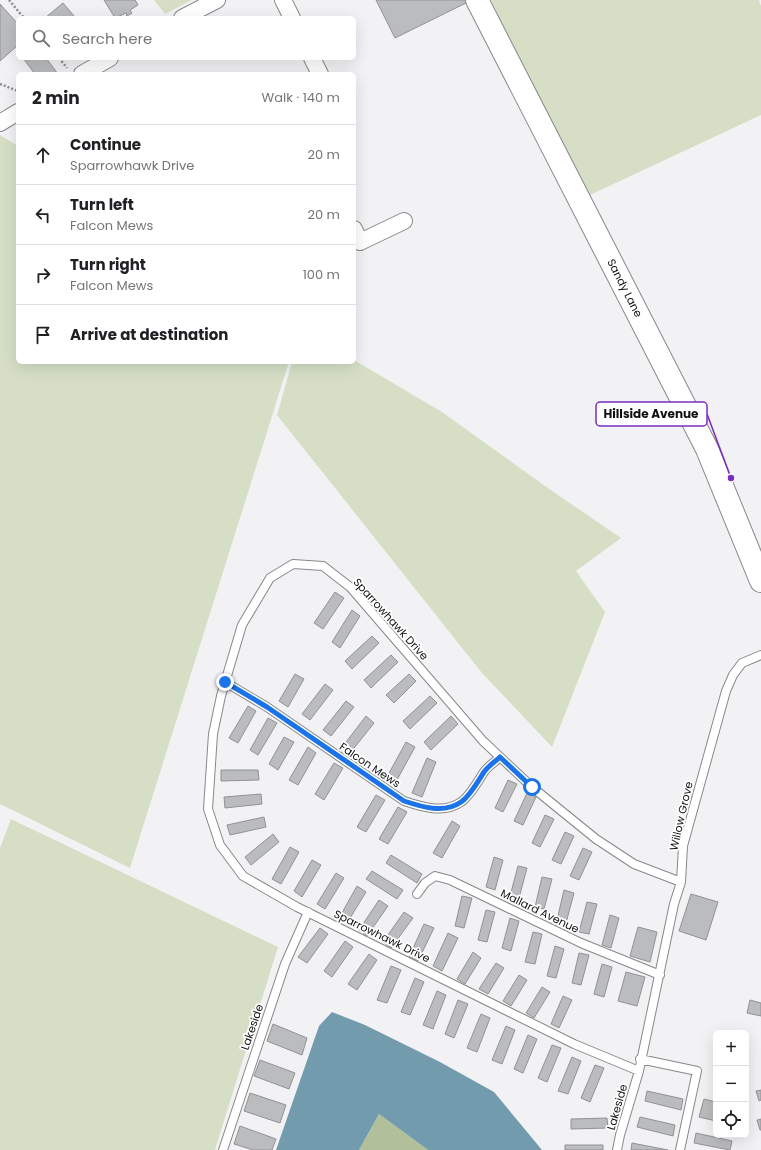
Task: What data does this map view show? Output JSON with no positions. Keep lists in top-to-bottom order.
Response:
{
  "streets": {
    "main road": ["Sandy Lane"],
    "lane": [
      "Sparrowhawk Drive",
      "Falcon Mews",
      "Willow Grove",
      "Mallard Avenue",
      "Lakeside"
    ]
  },
  "crossings": [
    ["Sparrowhawk Drive", "Falcon Mews"],
    ["Sparrowhawk Drive", "Willow Grove"],
    ["Sparrowhawk Drive", "Lakeside"],
    ["Willow Grove", "Mallard Avenue"],
    ["Willow Grove", "Lakeside"]
  ],
  "places": ["Hillside Avenue"],
  "page": {
    "search": "Search here",
    "heading": ["2 min", "Walk · 140 m"],
    "list": [
      ["Continue", "Sparrowhawk Drive", "20 m"],
      ["Turn left", "Falcon Mews", "20 m"],
      ["Turn right", "Falcon Mews", "100 m"],
      "Arrive at destination"
    ],
    "map_buttons": ["+", "−"]
  }
}
